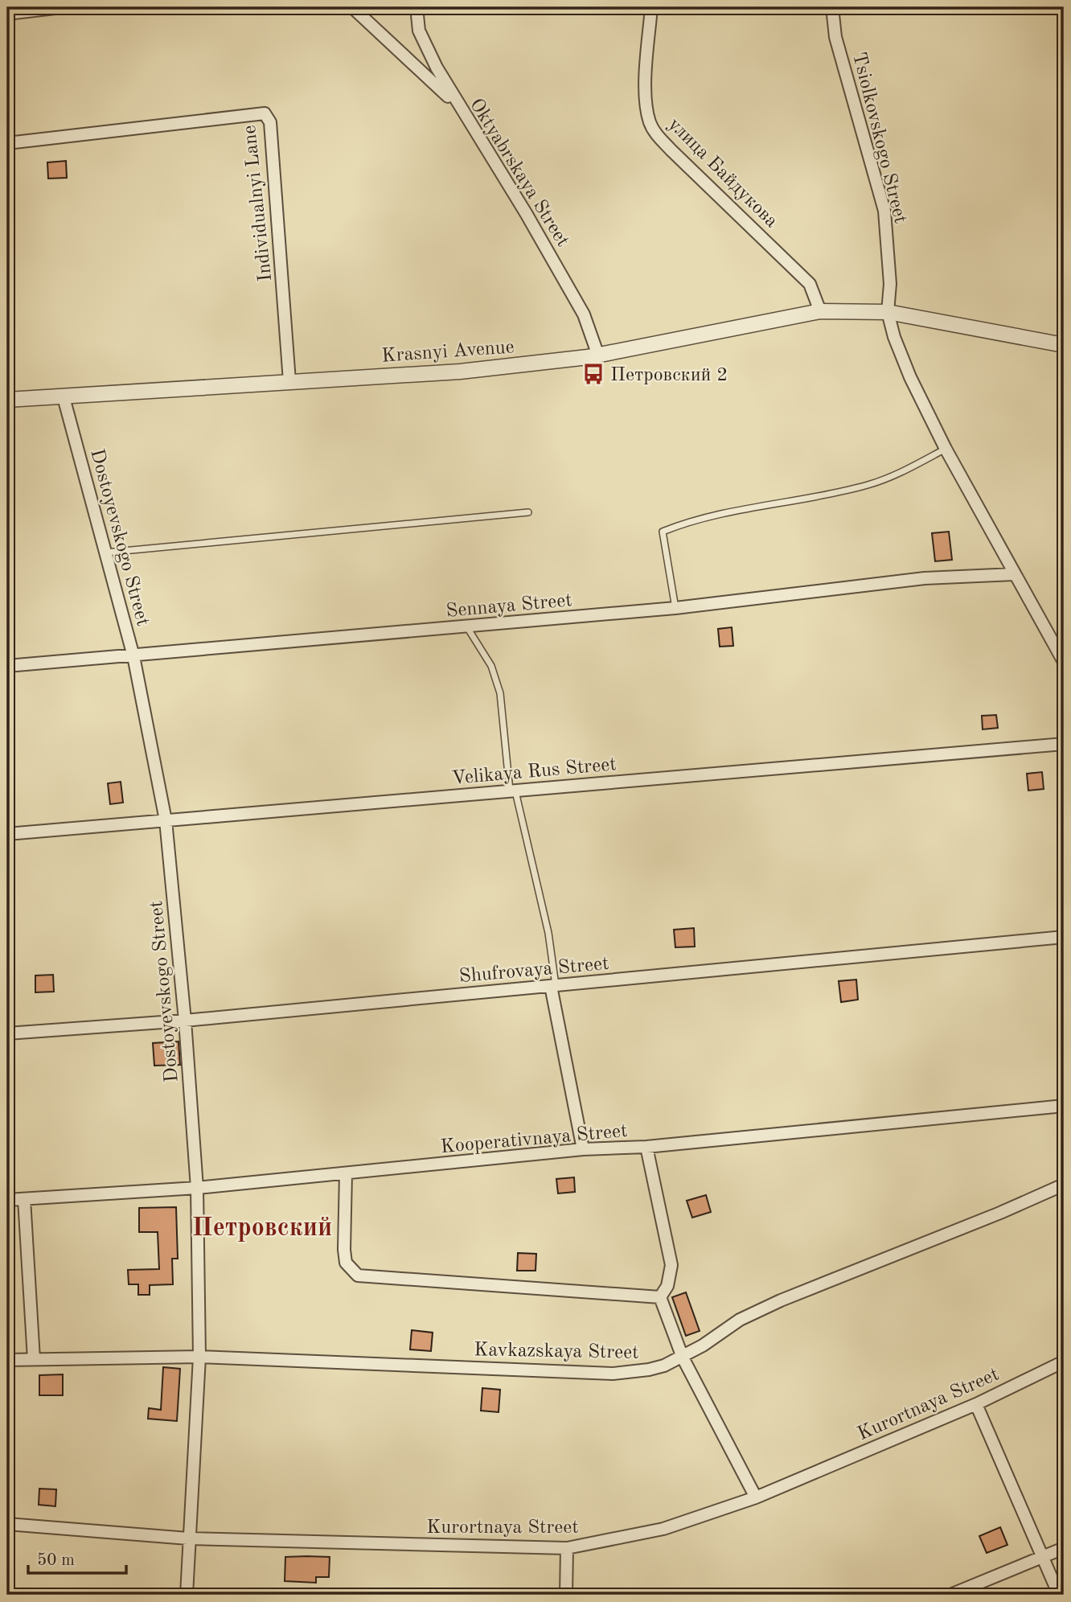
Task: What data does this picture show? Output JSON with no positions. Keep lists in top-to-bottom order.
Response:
{
  "streets": {
    "street": [
      "Tsiolkovskogo Street",
      "Oktyabrskaya Street",
      "улица Байдукова",
      "Individualnyi Lane",
      "Krasnyi Avenue",
      "Dostoyevskogo Street",
      "Sennaya Street",
      "Velikaya Rus Street",
      "Shufrovaya Street",
      "Kooperativnaya Street",
      "Kavkazskaya Street",
      "Kurortnaya Street"
    ]
  },
  "crossings": [
    ["Tsiolkovskogo Street", "Krasnyi Avenue"],
    ["Oktyabrskaya Street", "Krasnyi Avenue"],
    ["улица Байдукова", "Krasnyi Avenue"],
    ["Individualnyi Lane", "Krasnyi Avenue"],
    ["Krasnyi Avenue", "Dostoyevskogo Street"],
    ["Dostoyevskogo Street", "Sennaya Street"],
    ["Dostoyevskogo Street", "Velikaya Rus Street"],
    ["Dostoyevskogo Street", "Shufrovaya Street"],
    ["Dostoyevskogo Street", "Kooperativnaya Street"],
    ["Dostoyevskogo Street", "Kavkazskaya Street"],
    ["Dostoyevskogo Street", "Kurortnaya Street"]
  ],
  "districts": ["Петровский"],
  "places": {
    "bus stop": ["Петровский 2"]
  },
  "scale_bar": "50 m"
}
